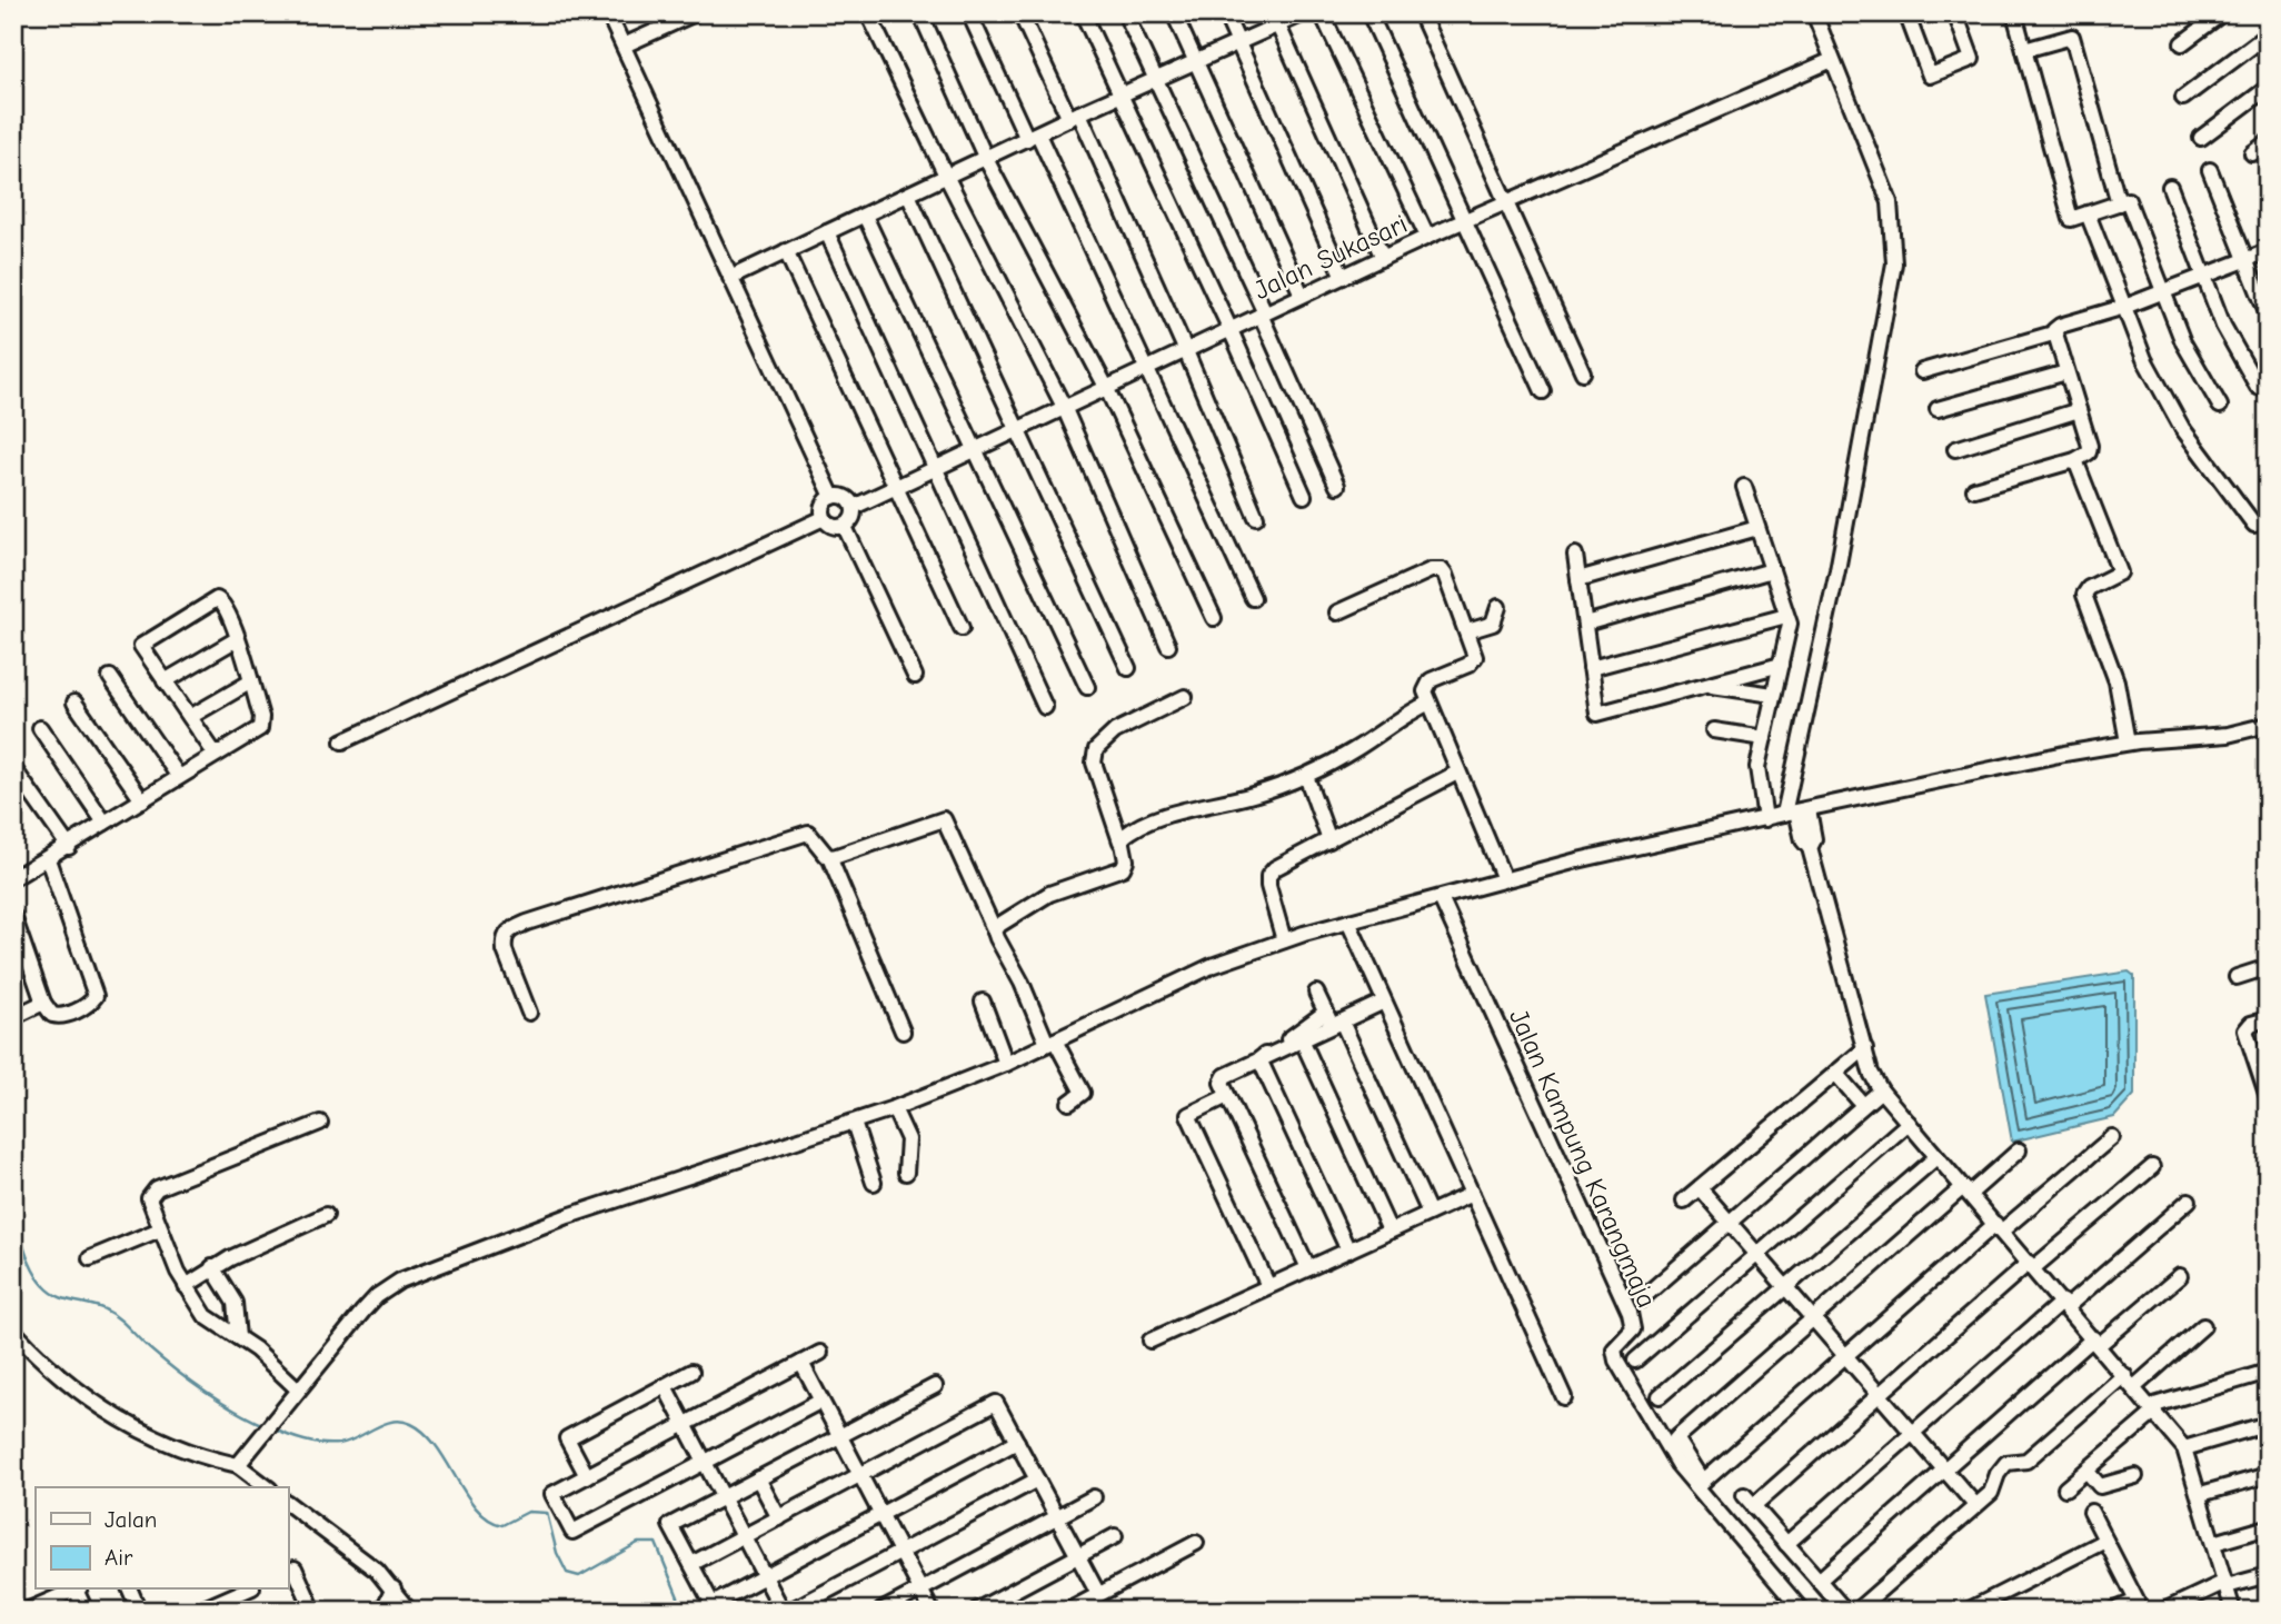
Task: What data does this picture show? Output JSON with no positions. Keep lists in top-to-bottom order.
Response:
{
  "streets": {
    "street": ["Jalan Sukasari", "Jalan Kampung Karangmaja"]
  },
  "legend": ["Jalan", "Air"]
}
